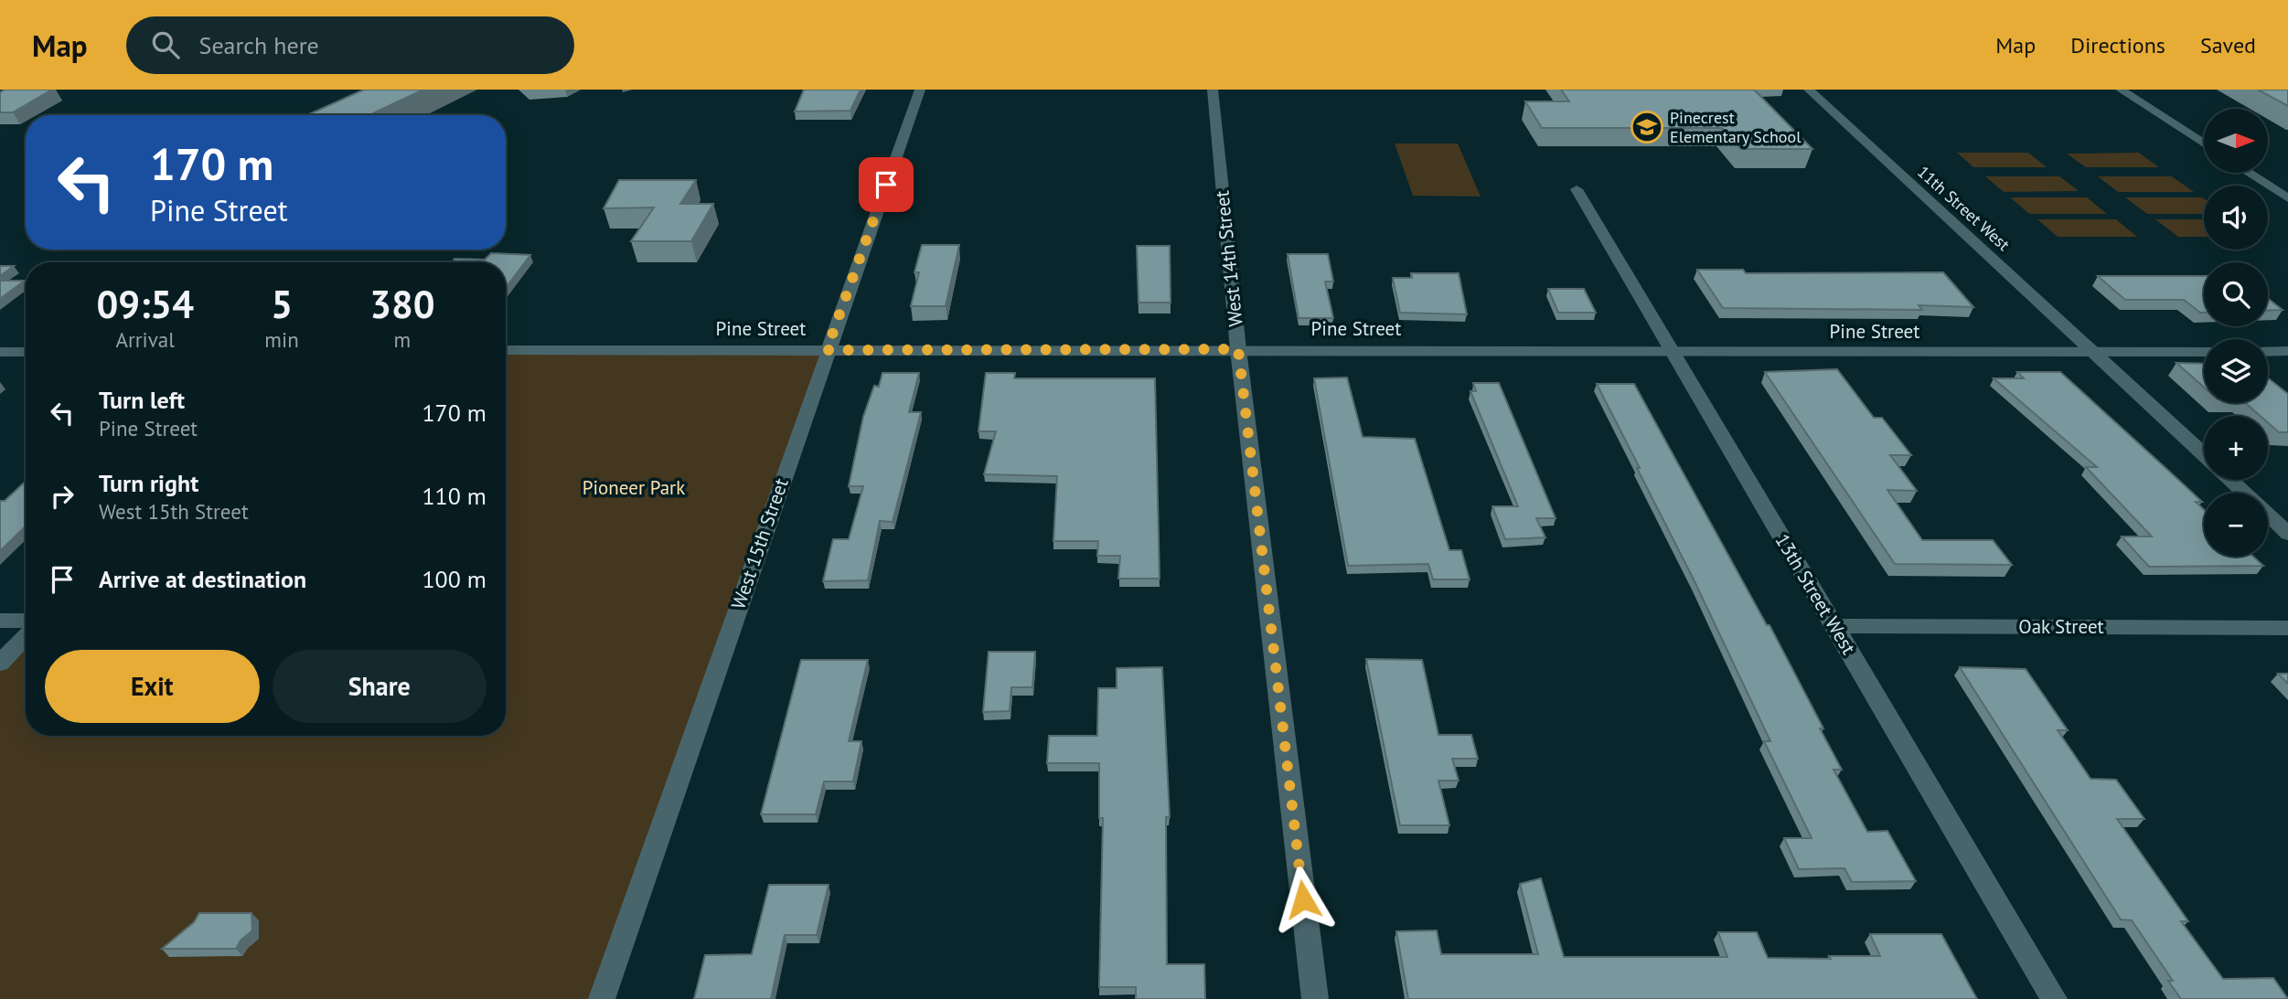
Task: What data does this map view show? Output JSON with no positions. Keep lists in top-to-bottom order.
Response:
{
  "streets": {
    "street": [
      "11th Street West",
      "West 14th Street",
      "Pine Street",
      "West 15th Street",
      "13th Street West",
      "Oak Street"
    ]
  },
  "crossings": [
    ["11th Street West", "Pine Street"],
    ["West 14th Street", "Pine Street"],
    ["Pine Street", "West 15th Street"],
    ["Pine Street", "13th Street West"],
    ["13th Street West", "Oak Street"]
  ],
  "parks": ["Pioneer Park"],
  "places": {
    "school or university": ["Pinecrest Elementary School"]
  },
  "north": "right",
  "page": {
    "header": "Map",
    "search": "Search here",
    "nav": ["Map", "Directions", "Saved"],
    "map_buttons": ["+", "−"],
    "turn": ["170 m", "Pine Street"],
    "eta": [
      "09:54",
      "Arrival",
      "5",
      "min",
      "380",
      "m"
    ],
    "list": [
      {
        "name": "Turn left",
        "note": "Pine Street",
        "value": "170 m"
      },
      {
        "name": "Turn right",
        "note": "West 15th Street",
        "value": "110 m"
      },
      {
        "name": "Arrive at destination",
        "value": "100 m"
      }
    ],
    "buttons": ["Exit", "Share"]
  }
}
